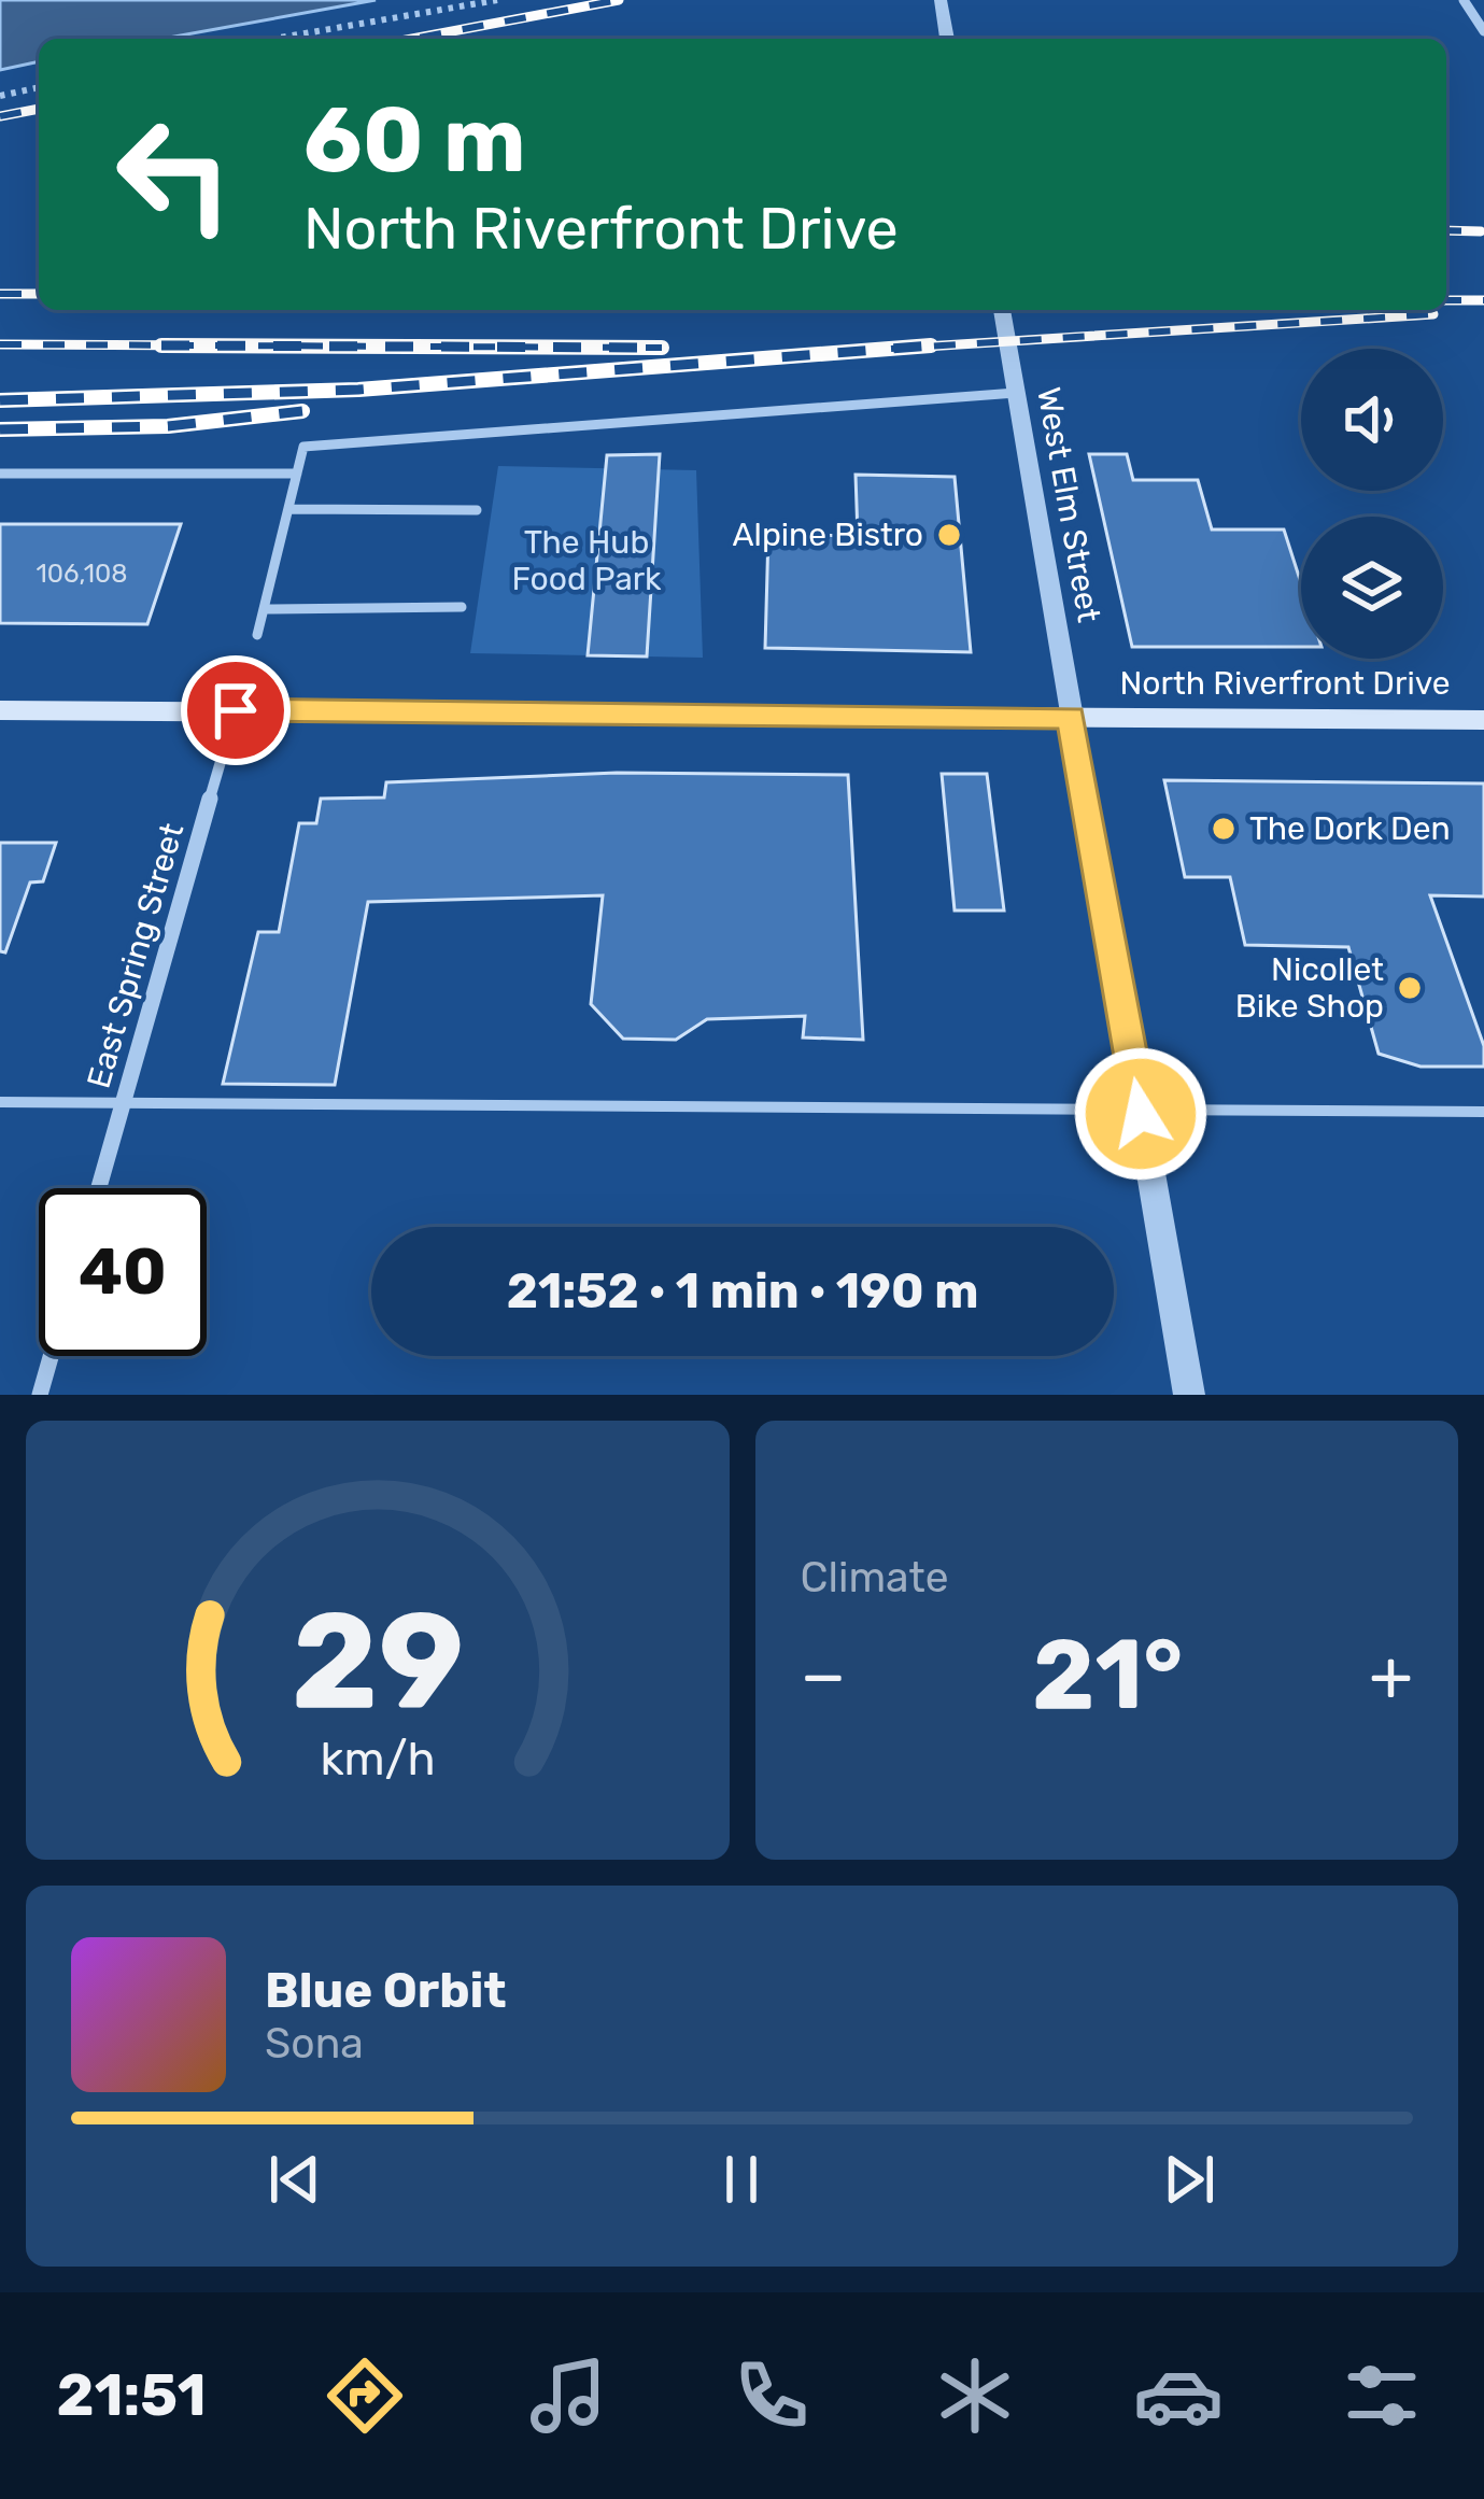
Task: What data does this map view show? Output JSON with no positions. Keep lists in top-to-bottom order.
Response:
{
  "streets": {
    "main road": ["North Riverfront Drive"],
    "street": ["West Elm Street", "East Spring Street"]
  },
  "crossings": [
    ["West Elm Street", "North Riverfront Drive"],
    ["North Riverfront Drive", "East Spring Street"]
  ],
  "parks": ["The Hub Food Park"],
  "places": ["Alpine Bistro", "The Dork Den", "Nicollet Bike Shop"],
  "house_numbers": ["106,108"],
  "page": {
    "turn": ["60 m", "North Riverfront Drive"],
    "limit": "40",
    "trip": "21:52 · 1 min · 190 m",
    "tile": "Climate",
    "heat": ["−", "21°", "+"],
    "song": ["Blue Orbit", "Sona"],
    "tabs": "21:51",
    "gauge": ["29", "km/h"]
  }
}
